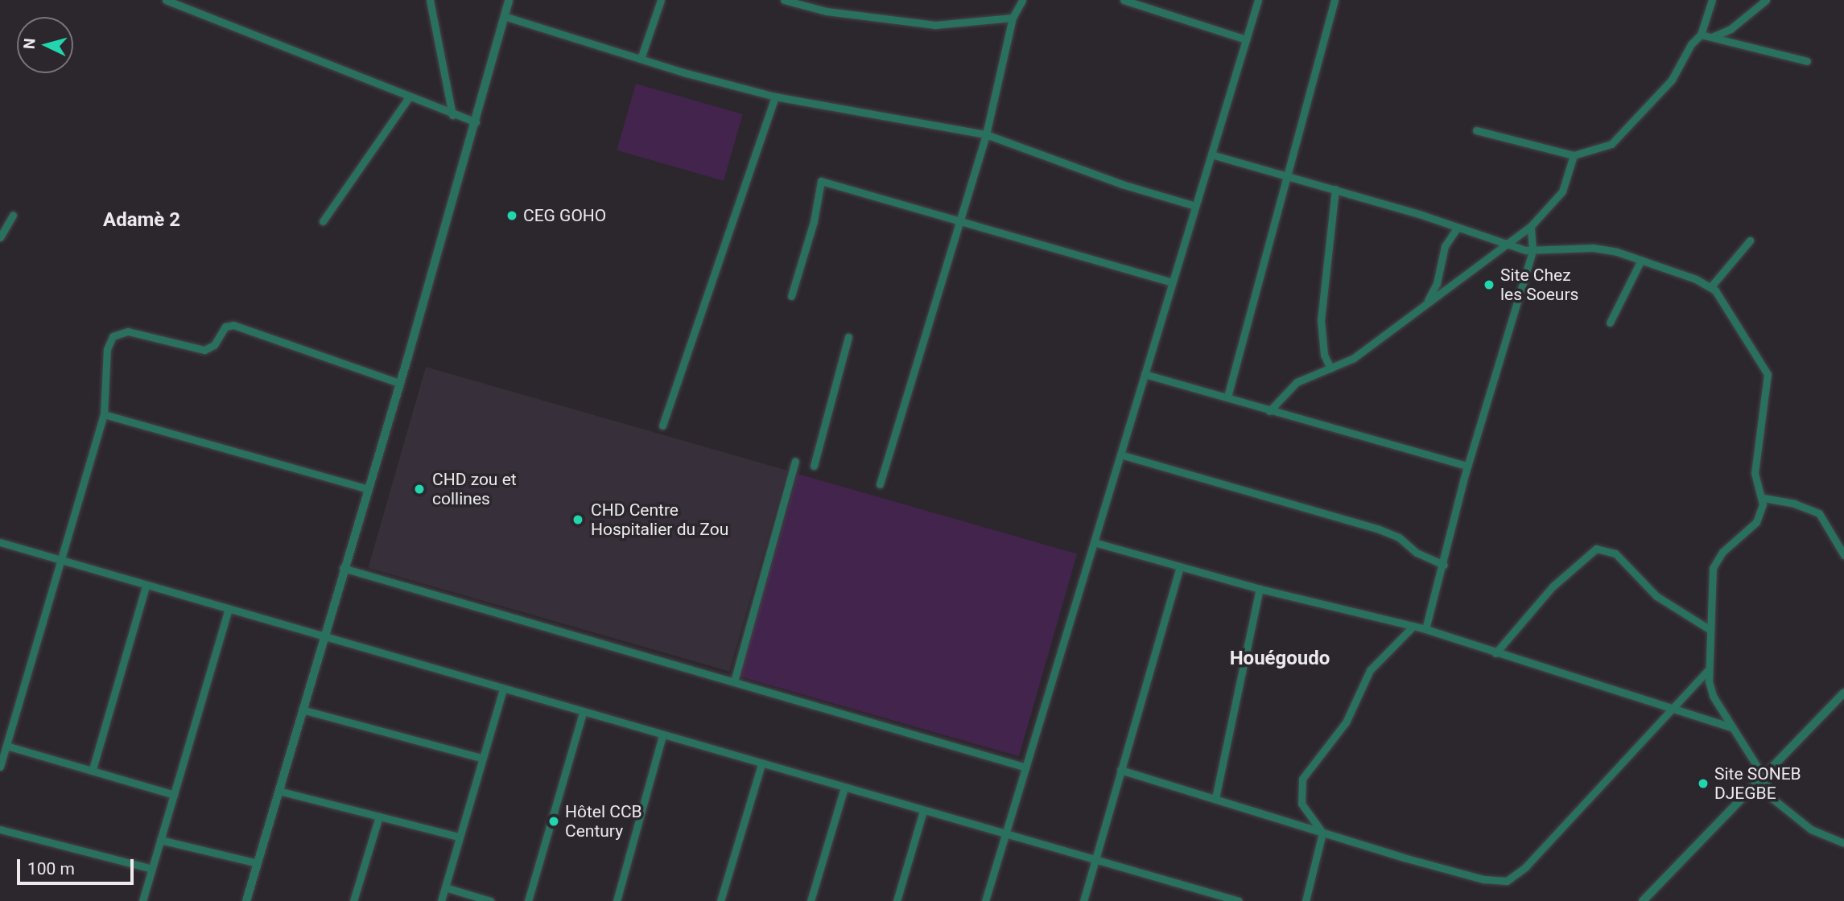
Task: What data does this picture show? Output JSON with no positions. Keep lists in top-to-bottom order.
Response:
{
  "districts": ["Adamè 2", "Houégoudo"],
  "places": [
    "CEG GOHO",
    "Site Chez les Soeurs",
    "CHD zou et collines",
    "CHD Centre Hospitalier du Zou",
    "Site SONEB DJEGBE",
    "Hôtel CCB Century"
  ],
  "scale_bar": "100 m",
  "north": "left"
}
